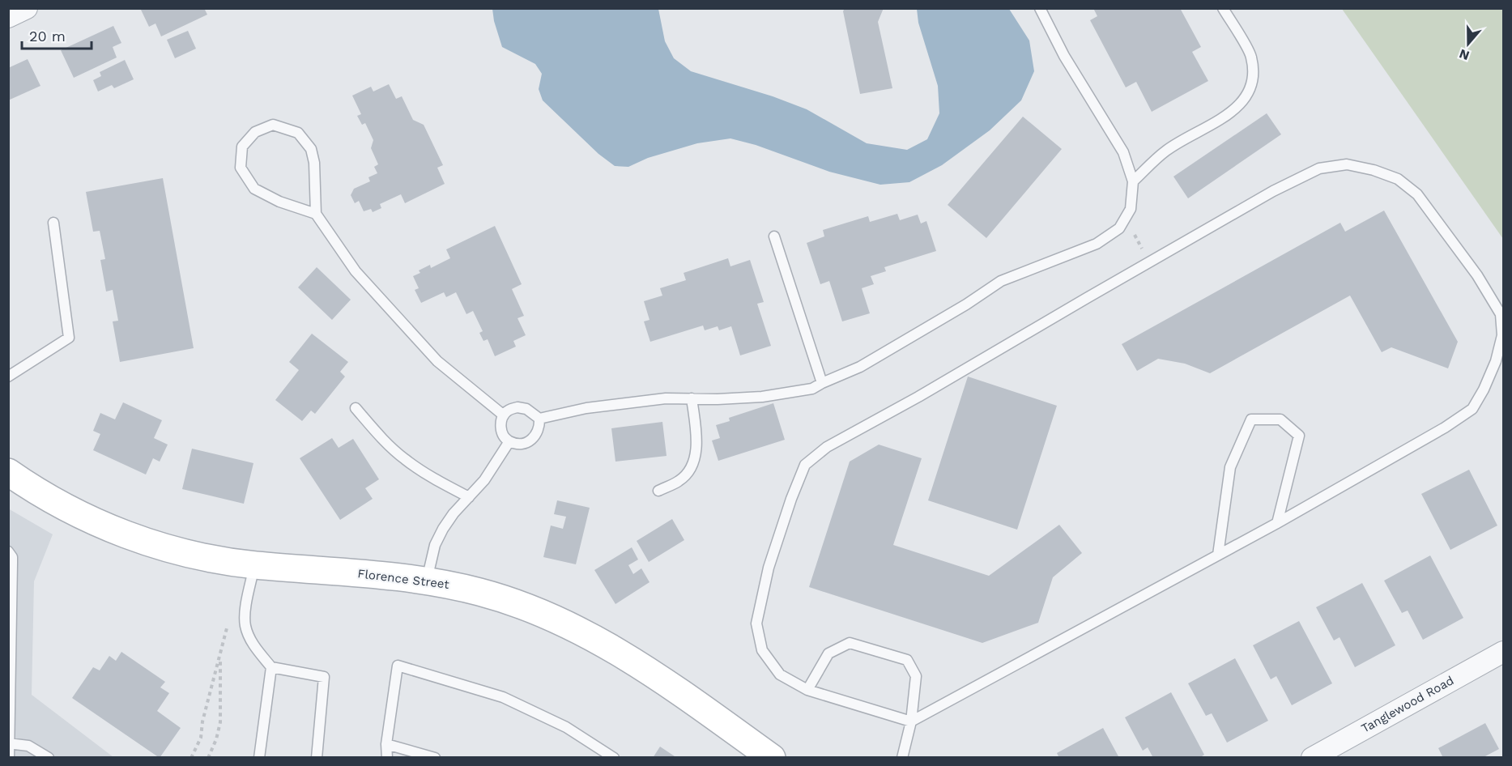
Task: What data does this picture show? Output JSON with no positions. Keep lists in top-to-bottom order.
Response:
{
  "streets": {
    "street": ["Florence Street", "Tanglewood Road"]
  },
  "scale_bar": "20 m",
  "north": "bottom"
}
